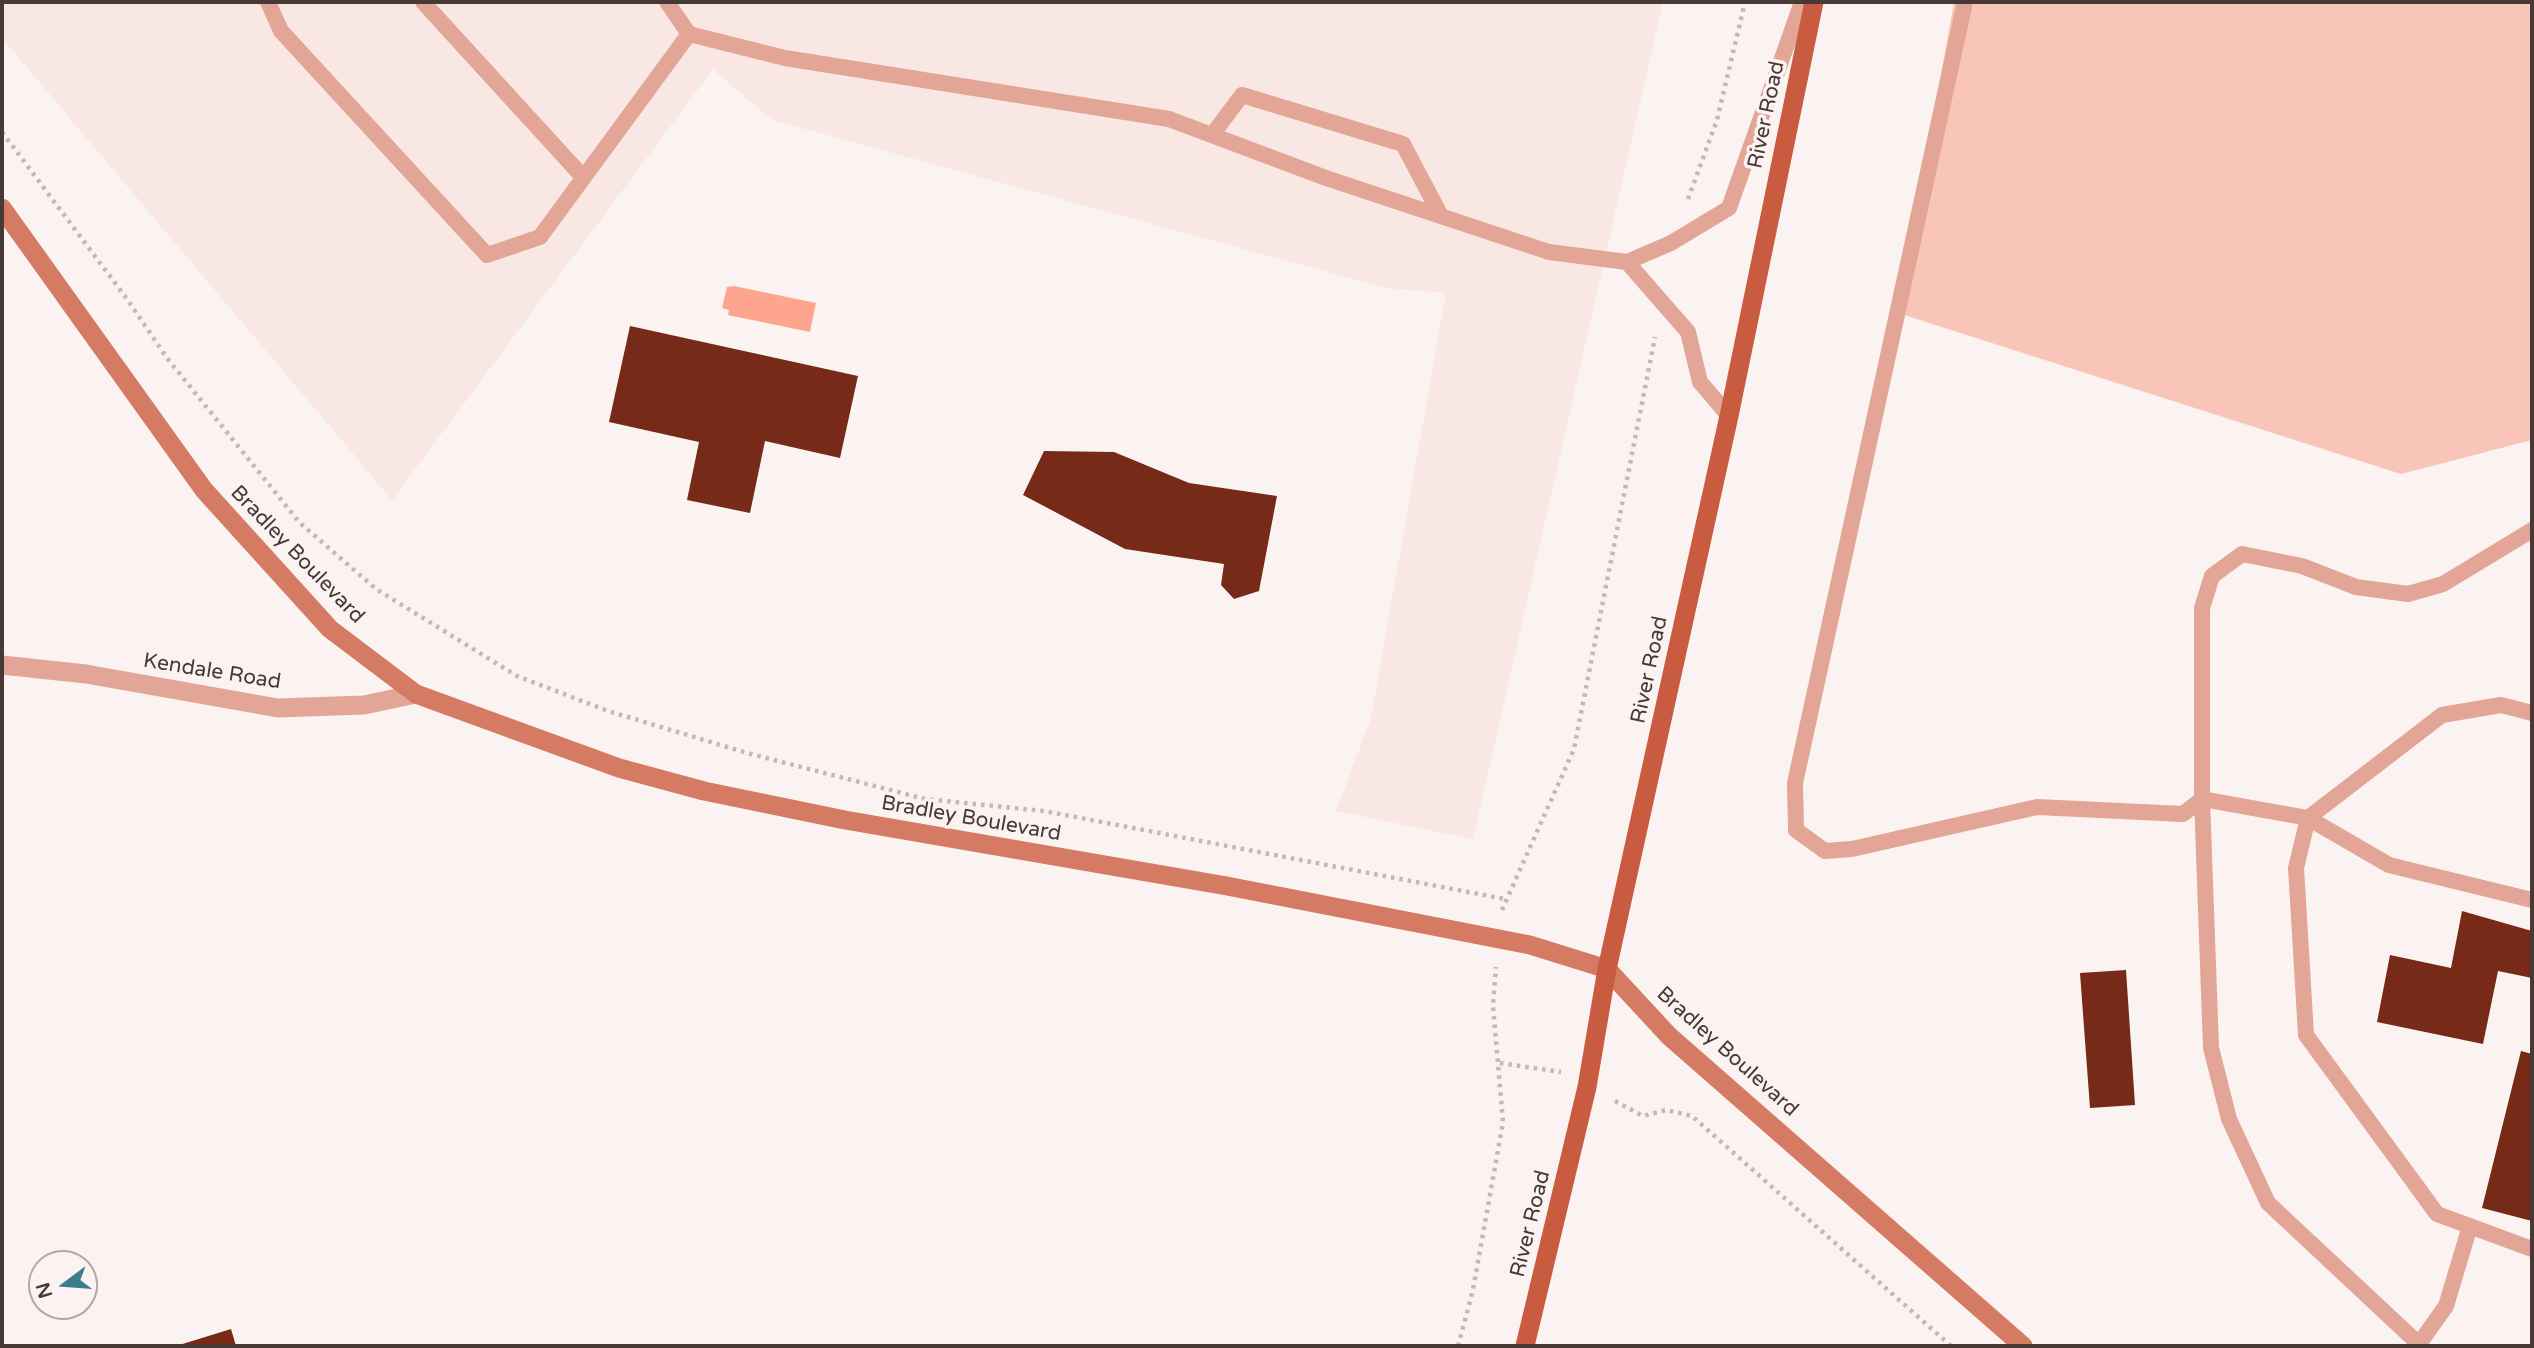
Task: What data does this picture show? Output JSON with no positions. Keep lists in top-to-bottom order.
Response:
{
  "streets": {
    "main road": ["River Road", "Bradley Boulevard"],
    "street": ["Kendale Road"]
  },
  "crossings": [
    ["River Road", "Bradley Boulevard"],
    ["Bradley Boulevard", "Kendale Road"]
  ],
  "north": "left"
}
